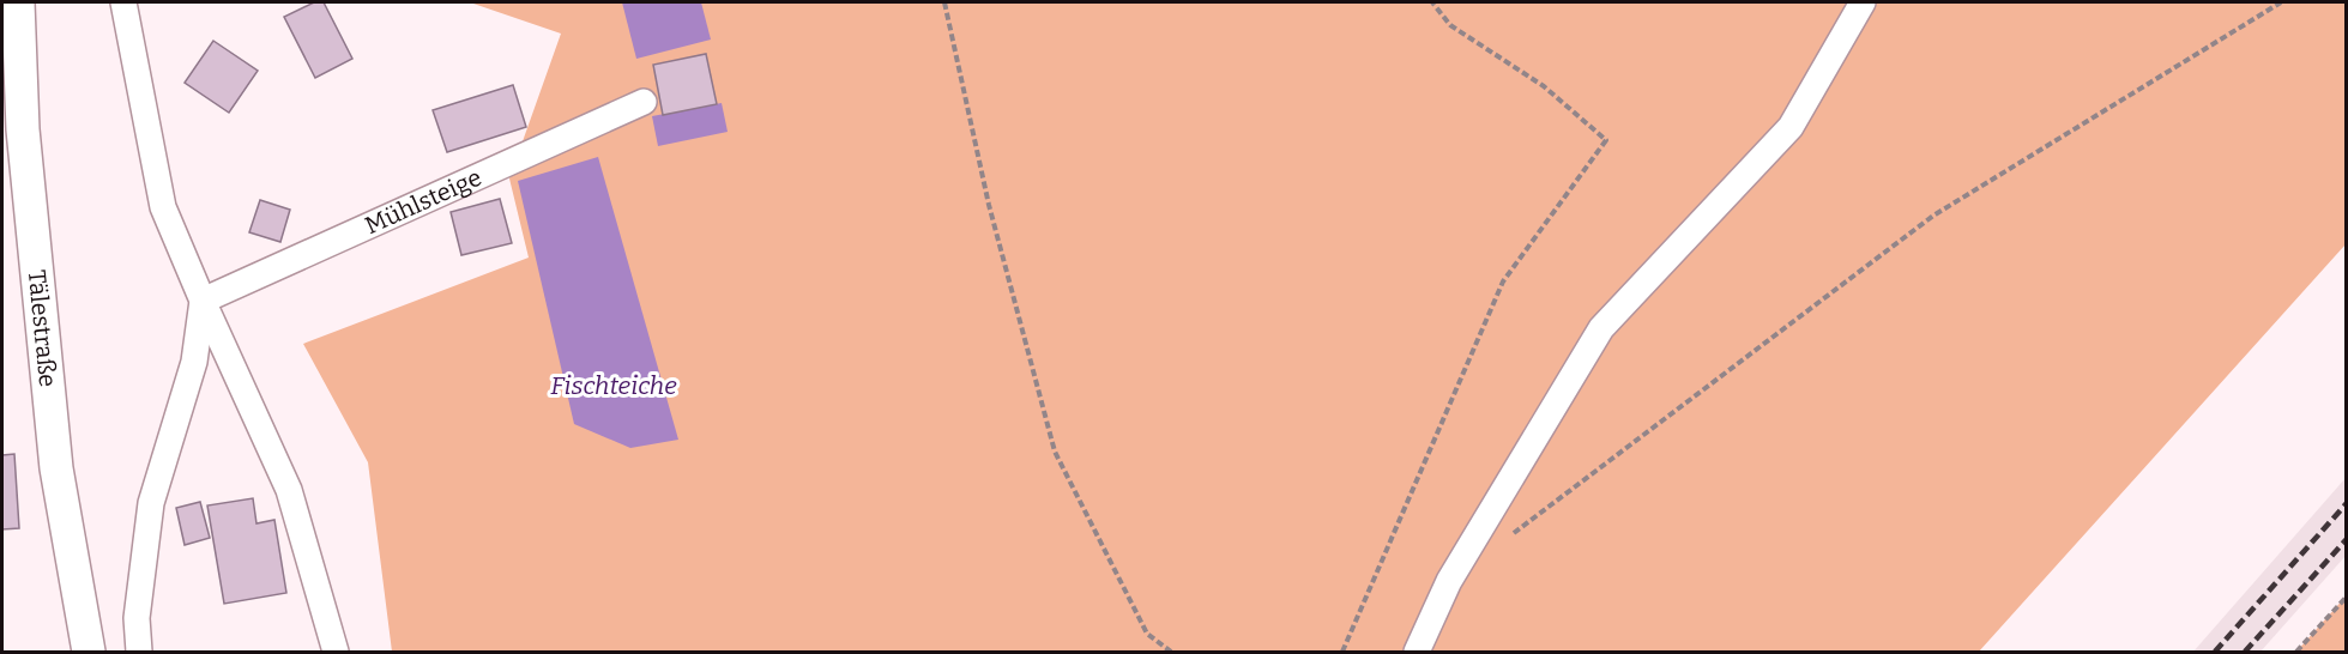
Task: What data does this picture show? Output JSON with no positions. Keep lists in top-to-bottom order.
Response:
{
  "streets": {
    "street": ["Mühlsteige", "Tälestraße"]
  },
  "water": ["Fischteiche"]
}
